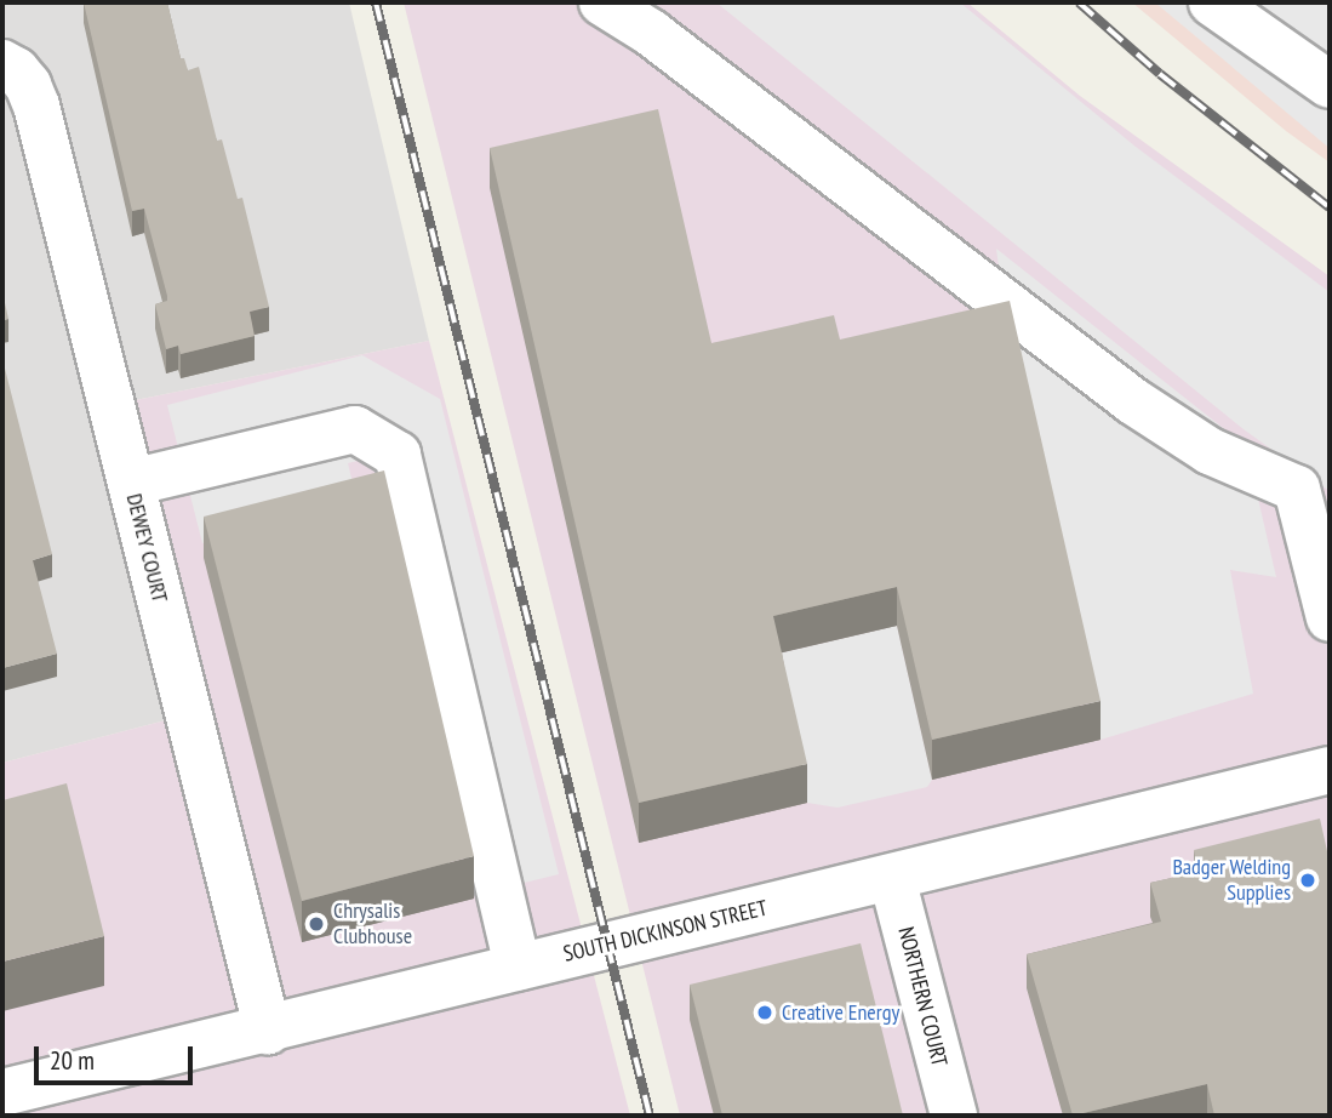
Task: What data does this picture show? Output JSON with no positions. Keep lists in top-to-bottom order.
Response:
{
  "streets": {
    "street": ["DEWEY COURT", "SOUTH DICKINSON STREET", "NORTHERN COURT"]
  },
  "crossings": [
    ["DEWEY COURT", "SOUTH DICKINSON STREET"],
    ["SOUTH DICKINSON STREET", "NORTHERN COURT"]
  ],
  "places": ["Badger Welding Supplies", "Chrysalis Clubhouse", "Creative Energy"],
  "scale_bar": "20 m"
}
